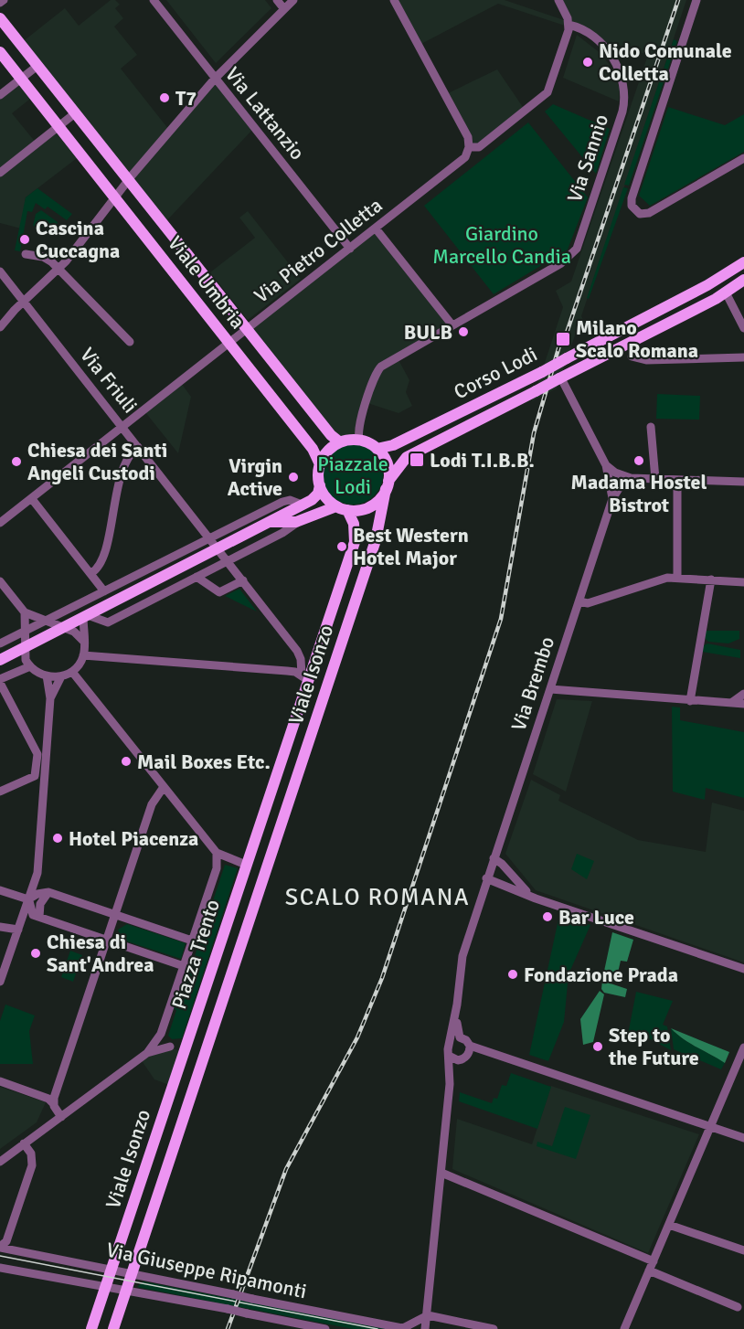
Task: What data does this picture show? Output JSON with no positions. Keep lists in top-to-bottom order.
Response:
{
  "streets": {
    "main road": [
      "Viale Umbria",
      "Corso Lodi",
      "Viale Isonzo",
      "Piazza Trento"
    ],
    "street": [
      "Via Lattanzio",
      "Via Sannio",
      "Via Pietro Colletta",
      "Via Friuli",
      "Via Brembo",
      "Via Giuseppe Ripamonti"
    ]
  },
  "crossings": [
    ["Via Lattanzio", "Via Pietro Colletta"],
    ["Via Sannio", "Via Pietro Colletta"],
    ["Via Sannio", "Viale Umbria"],
    ["Via Sannio", "Corso Lodi"],
    ["Via Sannio", "Viale Isonzo"],
    ["Via Pietro Colletta", "Viale Umbria"],
    ["Via Pietro Colletta", "Via Friuli"],
    ["Viale Umbria", "Corso Lodi"],
    ["Viale Umbria", "Viale Isonzo"],
    ["Corso Lodi", "Viale Isonzo"],
    ["Corso Lodi", "Via Brembo"],
    ["Via Friuli", "Viale Isonzo"],
    ["Viale Isonzo", "Piazza Trento"],
    ["Viale Isonzo", "Via Giuseppe Ripamonti"]
  ],
  "districts": ["SCALO ROMANA"],
  "parks": ["Giardino Marcello Candia", "Piazzale Lodi"],
  "places": {
    "other": [
      "Nido Comunale Colletta",
      "T7",
      "Cascina Cuccagna",
      "BULB",
      "Madama Hostel Bistrot",
      "Chiesa dei Santi Angeli Custodi",
      "Virgin Active",
      "Best Western Hotel Major",
      "Mail Boxes Etc.",
      "Hotel Piacenza",
      "Bar Luce",
      "Chiesa di Sant'Andrea",
      "Fondazione Prada",
      "Step to the Future"
    ],
    "transit": ["Milano Scalo Romana", "Lodi T.I.B.B."]
  }
}
